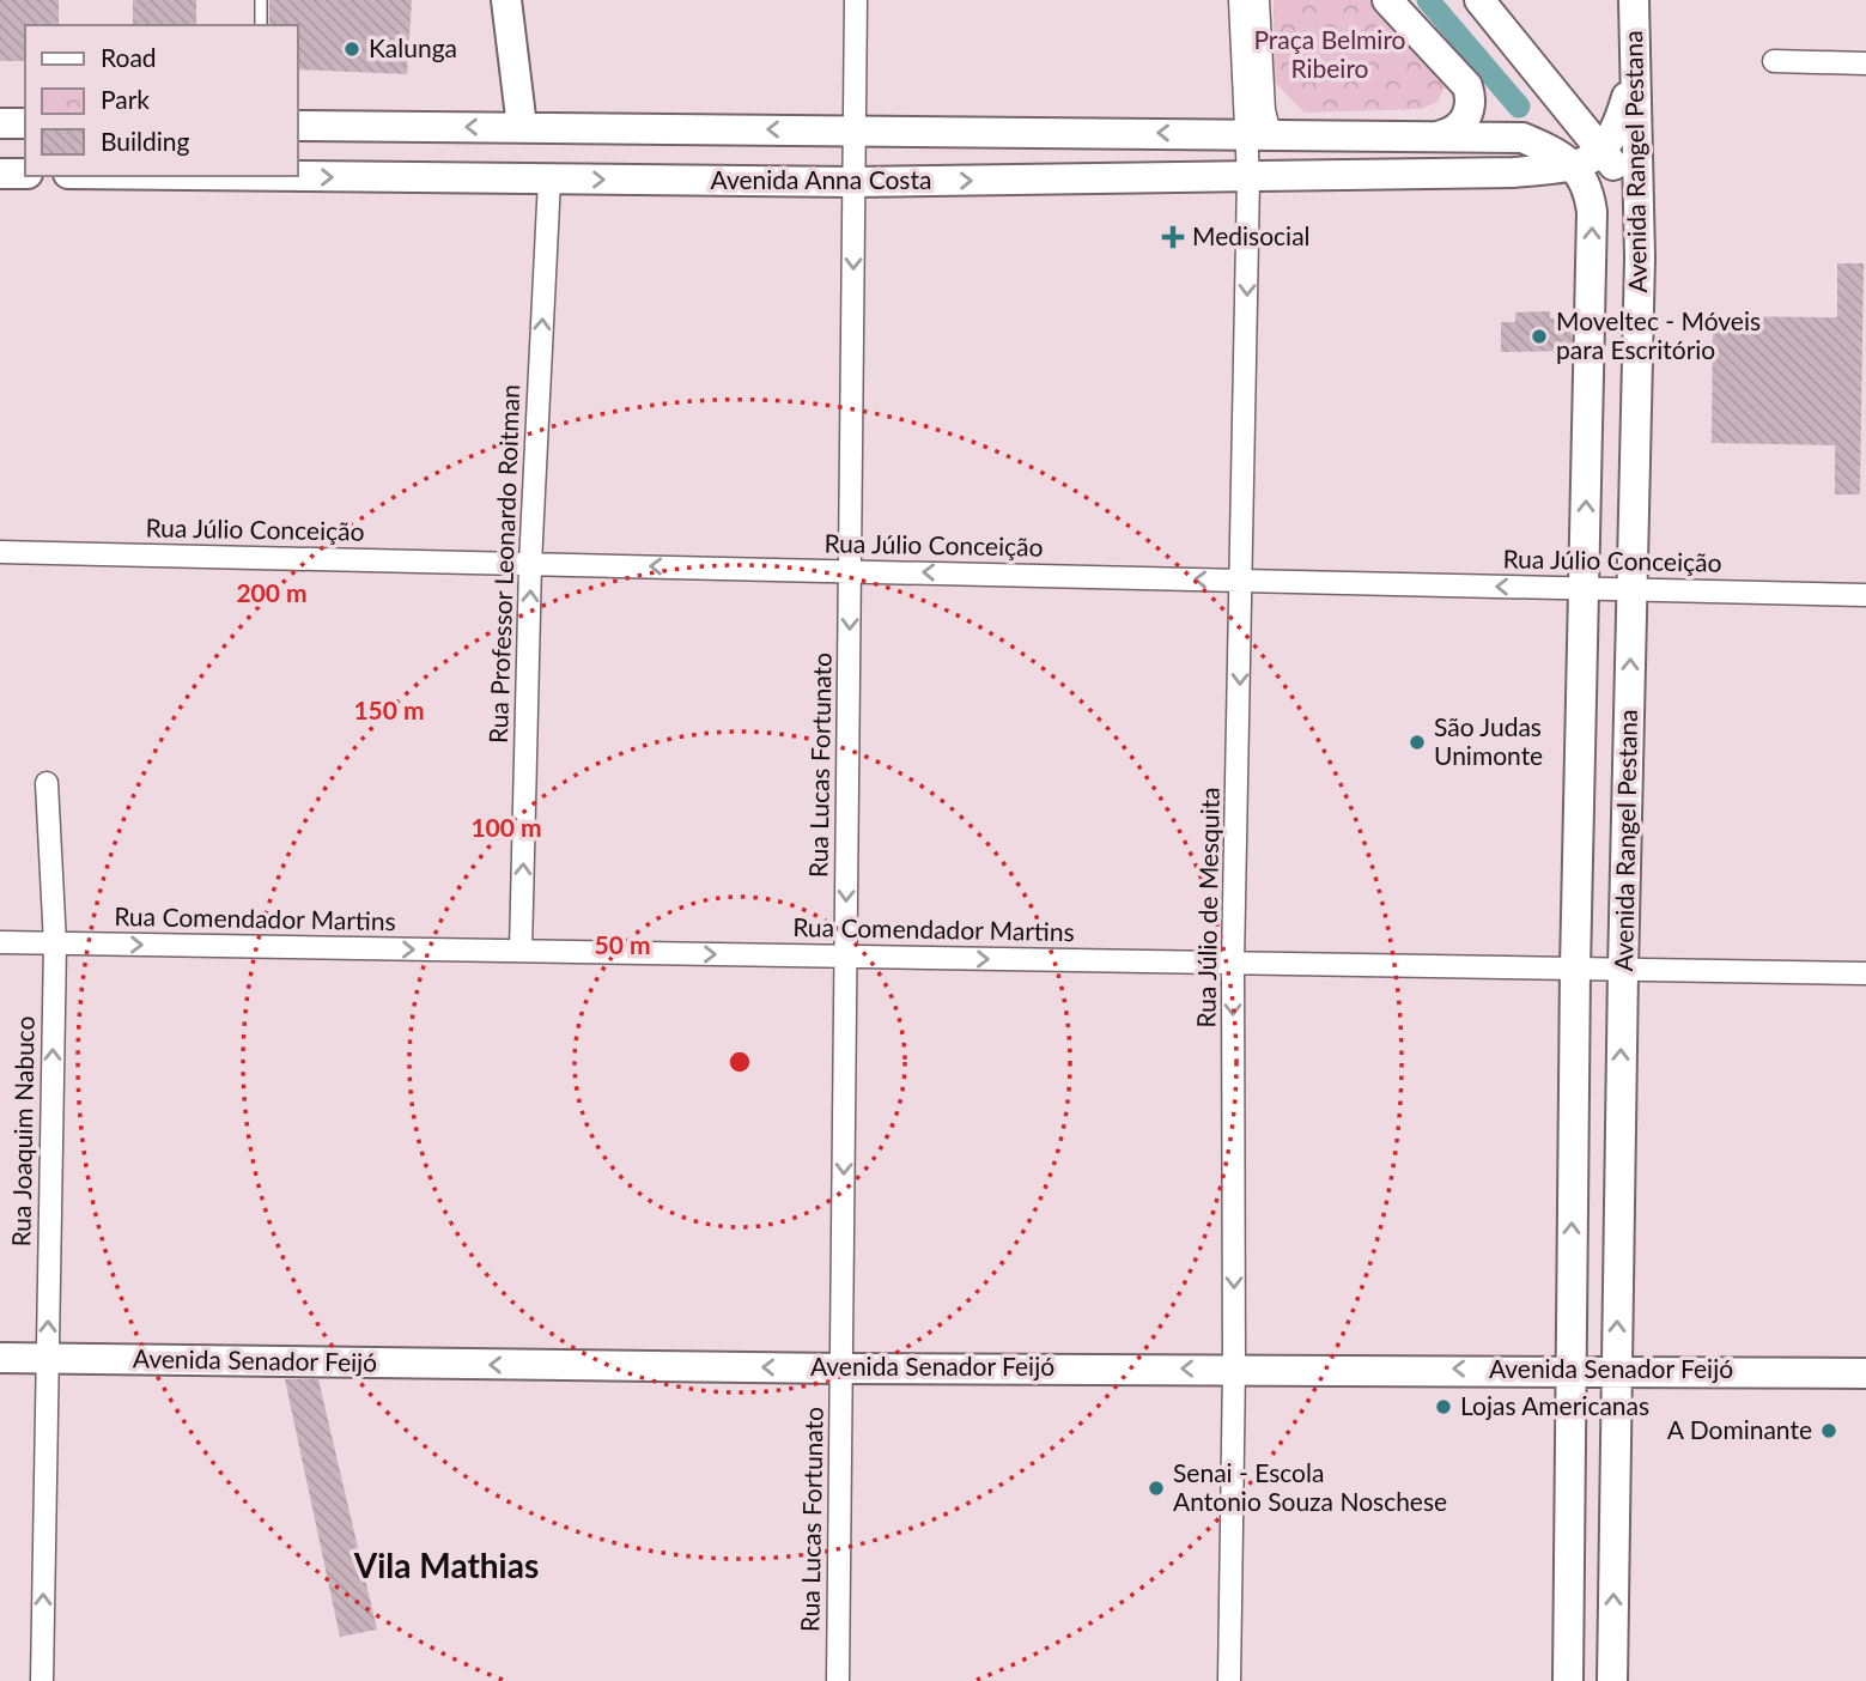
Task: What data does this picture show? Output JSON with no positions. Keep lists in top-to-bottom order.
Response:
{
  "streets": {
    "main road": ["Avenida Rangel Pestana", "Avenida Anna Costa", "Avenida Senador Feijó"],
    "street": [
      "Rua Júlio Conceição",
      "Rua Professor Leonardo Roitman",
      "Rua Lucas Fortunato",
      "Rua Júlio de Mesquita",
      "Rua Comendador Martins",
      "Rua Joaquim Nabuco"
    ]
  },
  "crossings": [
    ["Avenida Rangel Pestana", "Avenida Anna Costa"],
    ["Avenida Rangel Pestana", "Rua Júlio Conceição"],
    ["Avenida Rangel Pestana", "Rua Comendador Martins"],
    ["Avenida Rangel Pestana", "Avenida Senador Feijó"],
    ["Avenida Anna Costa", "Rua Professor Leonardo Roitman"],
    ["Avenida Anna Costa", "Rua Lucas Fortunato"],
    ["Avenida Anna Costa", "Rua Júlio de Mesquita"],
    ["Rua Júlio Conceição", "Rua Professor Leonardo Roitman"],
    ["Rua Júlio Conceição", "Rua Lucas Fortunato"],
    ["Rua Júlio Conceição", "Rua Júlio de Mesquita"],
    ["Rua Professor Leonardo Roitman", "Rua Comendador Martins"],
    ["Rua Lucas Fortunato", "Rua Comendador Martins"],
    ["Rua Lucas Fortunato", "Avenida Senador Feijó"],
    ["Rua Júlio de Mesquita", "Rua Comendador Martins"],
    ["Rua Júlio de Mesquita", "Avenida Senador Feijó"],
    ["Rua Comendador Martins", "Rua Joaquim Nabuco"],
    ["Rua Joaquim Nabuco", "Avenida Senador Feijó"]
  ],
  "one_way": [
    "Rua Júlio Conceição",
    "Rua Professor Leonardo Roitman",
    "Rua Lucas Fortunato",
    "Rua Júlio de Mesquita",
    "Rua Comendador Martins",
    "Rua Joaquim Nabuco",
    "Avenida Senador Feijó"
  ],
  "districts": ["Vila Mathias"],
  "parks": ["Praça Belmiro Ribeiro"],
  "places": {
    "other": [
      "Kalunga",
      "Moveltec - Móveis para Escritório",
      "São Judas Unimonte",
      "Lojas Americanas",
      "A Dominante",
      "Senai - Escola Antonio Souza Noschese"
    ],
    "health": ["Medisocial"]
  },
  "legend": ["Road", "Park", "Building"],
  "rings": [
    "200 m",
    "150 m",
    "100 m",
    "50 m"
  ]
}
